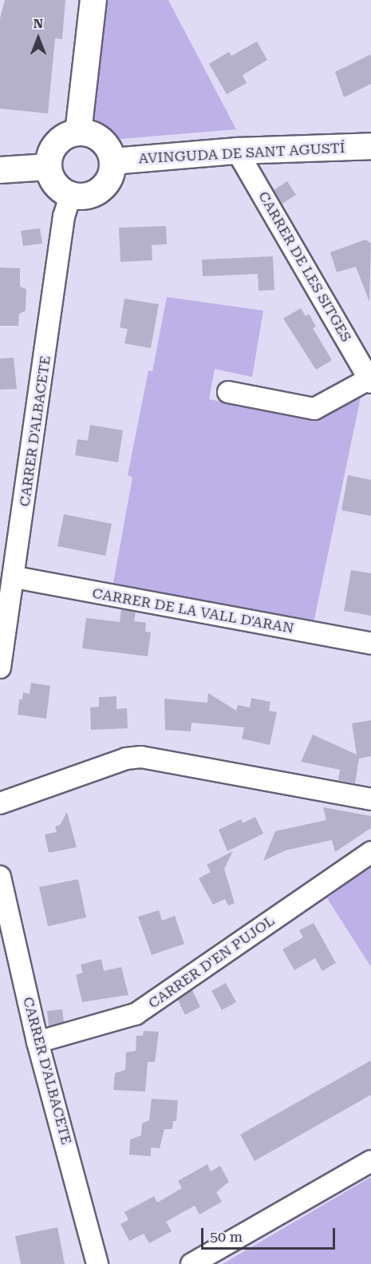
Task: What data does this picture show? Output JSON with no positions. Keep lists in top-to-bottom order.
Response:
{
  "streets": {
    "street": [
      "AVINGUDA DE SANT AGUSTÍ",
      "CARRER DE LES SITGES",
      "CARRER D'ALBACETE",
      "CARRER DE LA VALL D'ARAN",
      "CARRER D'EN PUJOL"
    ]
  },
  "crossings": [
    ["AVINGUDA DE SANT AGUSTÍ", "CARRER DE LES SITGES"],
    ["AVINGUDA DE SANT AGUSTÍ", "CARRER D'ALBACETE"],
    ["CARRER D'ALBACETE", "CARRER DE LA VALL D'ARAN"],
    ["CARRER D'ALBACETE", "CARRER D'EN PUJOL"]
  ],
  "scale_bar": "50 m",
  "north": "top"
}
